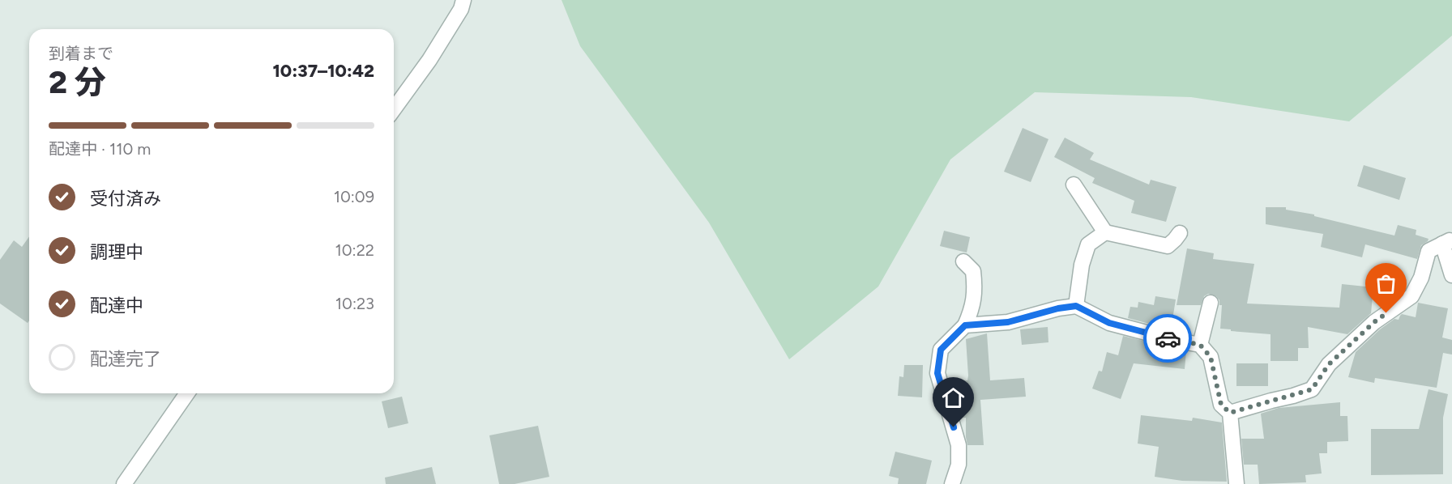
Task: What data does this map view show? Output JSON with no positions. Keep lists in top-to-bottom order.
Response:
{
  "page": {
    "heading": ["2 分", "到着まで", "10:37–10:42"],
    "bar": "配達中 · 110 m",
    "list": [
      ["受付済み", "10:09"],
      ["調理中", "10:22"],
      ["配達中", "10:23"],
      "配達完了"
    ]
  }
}
